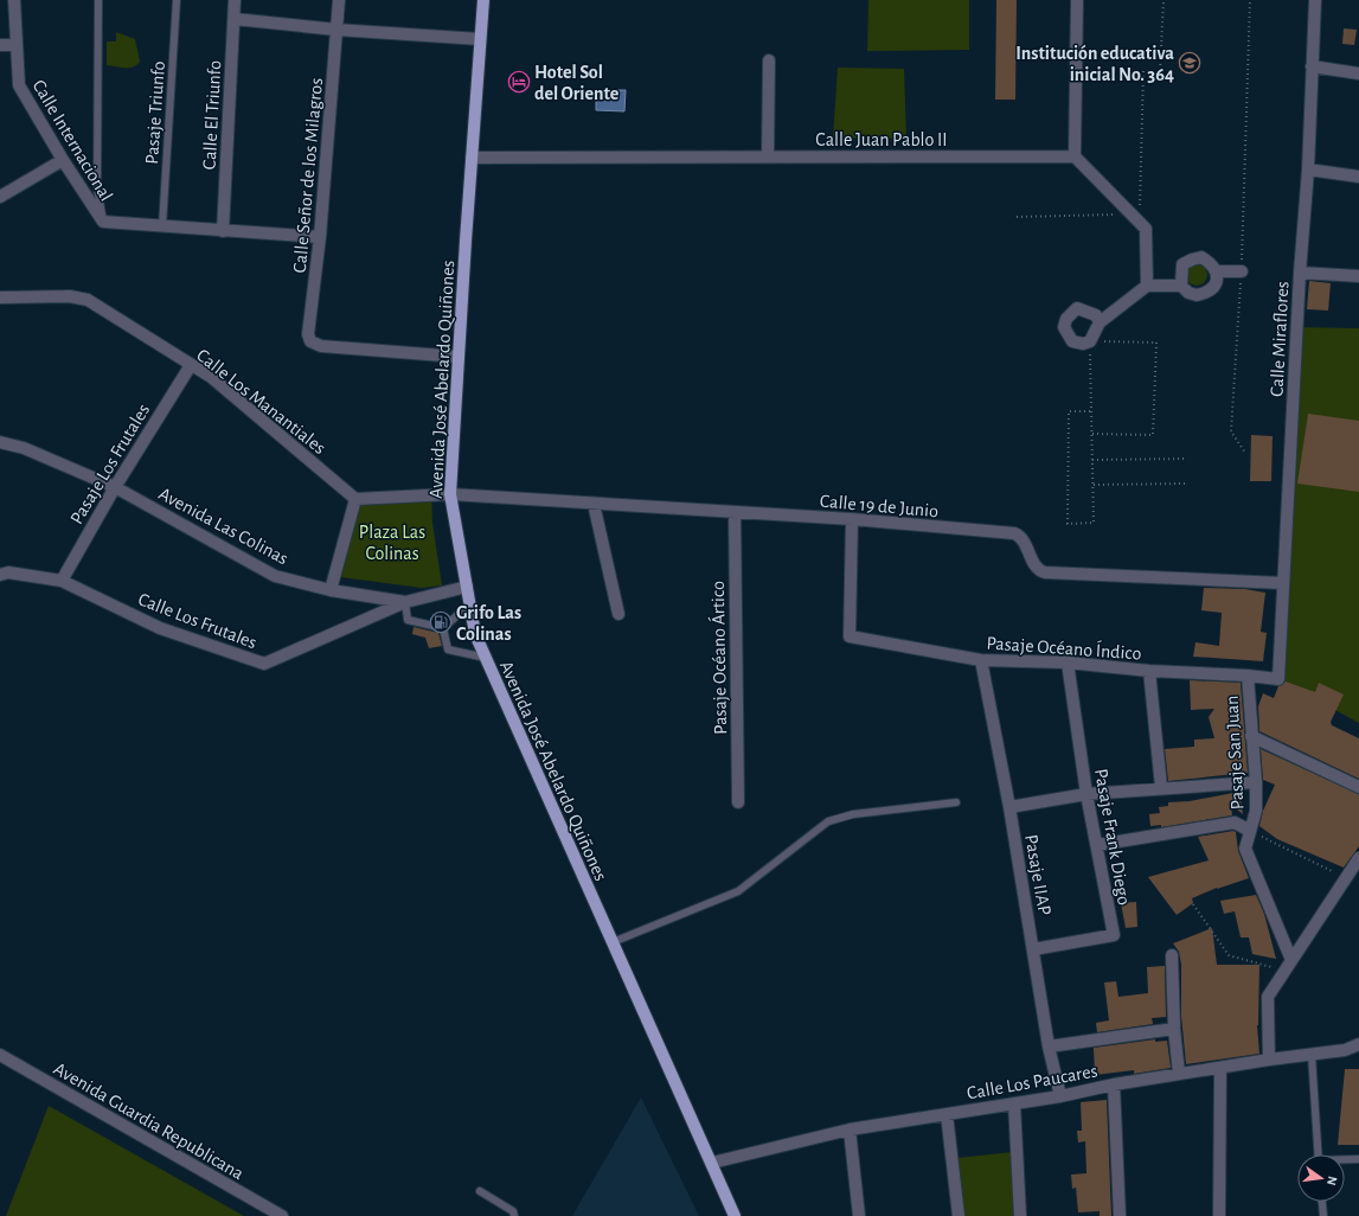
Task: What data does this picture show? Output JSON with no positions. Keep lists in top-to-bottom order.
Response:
{
  "streets": {
    "main road": ["Avenida José Abelardo Quiñones"],
    "street": [
      "Calle El Triunfo",
      "Calle Juan Pablo II",
      "Calle Internacional",
      "Calle Señor de los Milagros",
      "Calle Miraflores",
      "Calle Los Manantiales",
      "Pasaje Los Frutales",
      "Calle 19 de Junio",
      "Avenida Las Colinas",
      "Calle Los Frutales",
      "Pasaje Océano Índico",
      "Pasaje Océano Ártico",
      "Pasaje San Juan",
      "Pasaje Frank Diego",
      "Pasaje IIAP",
      "Calle Los Paucares",
      "Avenida Guardia Republicana"
    ],
    "lane": ["Pasaje Triunfo"]
  },
  "crossings": [
    ["Pasaje Triunfo", "Calle Internacional"],
    ["Calle El Triunfo", "Calle Internacional"],
    ["Calle Juan Pablo II", "Avenida José Abelardo Quiñones"],
    ["Calle Internacional", "Calle Señor de los Milagros"],
    ["Calle Señor de los Milagros", "Avenida José Abelardo Quiñones"],
    ["Calle Miraflores", "Calle 19 de Junio"],
    ["Calle Miraflores", "Pasaje Océano Índico"],
    ["Avenida José Abelardo Quiñones", "Calle 19 de Junio"],
    ["Avenida José Abelardo Quiñones", "Avenida Las Colinas"],
    ["Avenida José Abelardo Quiñones", "Calle Los Paucares"],
    ["Calle Los Manantiales", "Pasaje Los Frutales"],
    ["Pasaje Los Frutales", "Avenida Las Colinas"],
    ["Pasaje Los Frutales", "Calle Los Frutales"],
    ["Calle 19 de Junio", "Pasaje Océano Índico"],
    ["Calle 19 de Junio", "Pasaje Océano Ártico"],
    ["Avenida Las Colinas", "Calle Los Frutales"],
    ["Pasaje Océano Índico", "Pasaje San Juan"],
    ["Pasaje Océano Índico", "Pasaje Frank Diego"],
    ["Pasaje Océano Índico", "Pasaje IIAP"],
    ["Pasaje Frank Diego", "Pasaje IIAP"],
    ["Pasaje IIAP", "Calle Los Paucares"]
  ],
  "parks": ["Plaza Las Colinas"],
  "places": {
    "school or university": ["Institución educativa inicial No. 364"],
    "hotel": ["Hotel Sol del Oriente"],
    "fuel station": ["Grifo Las Colinas"]
  },
  "north": "right"
}
